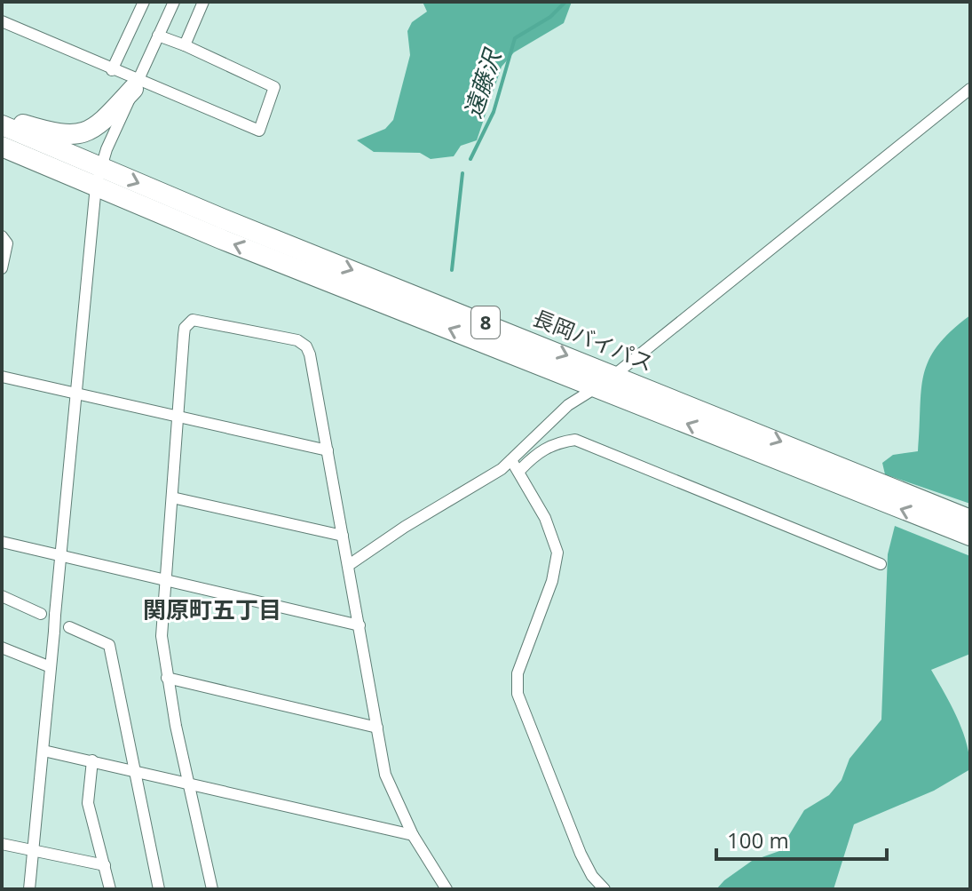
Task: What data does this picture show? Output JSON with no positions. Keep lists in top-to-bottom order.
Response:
{
  "streets": {
    "highway": ["8", "長岡バイパス"]
  },
  "districts": ["関原町五丁目"],
  "water": ["遠藤沢"],
  "scale_bar": "100 m"
}
